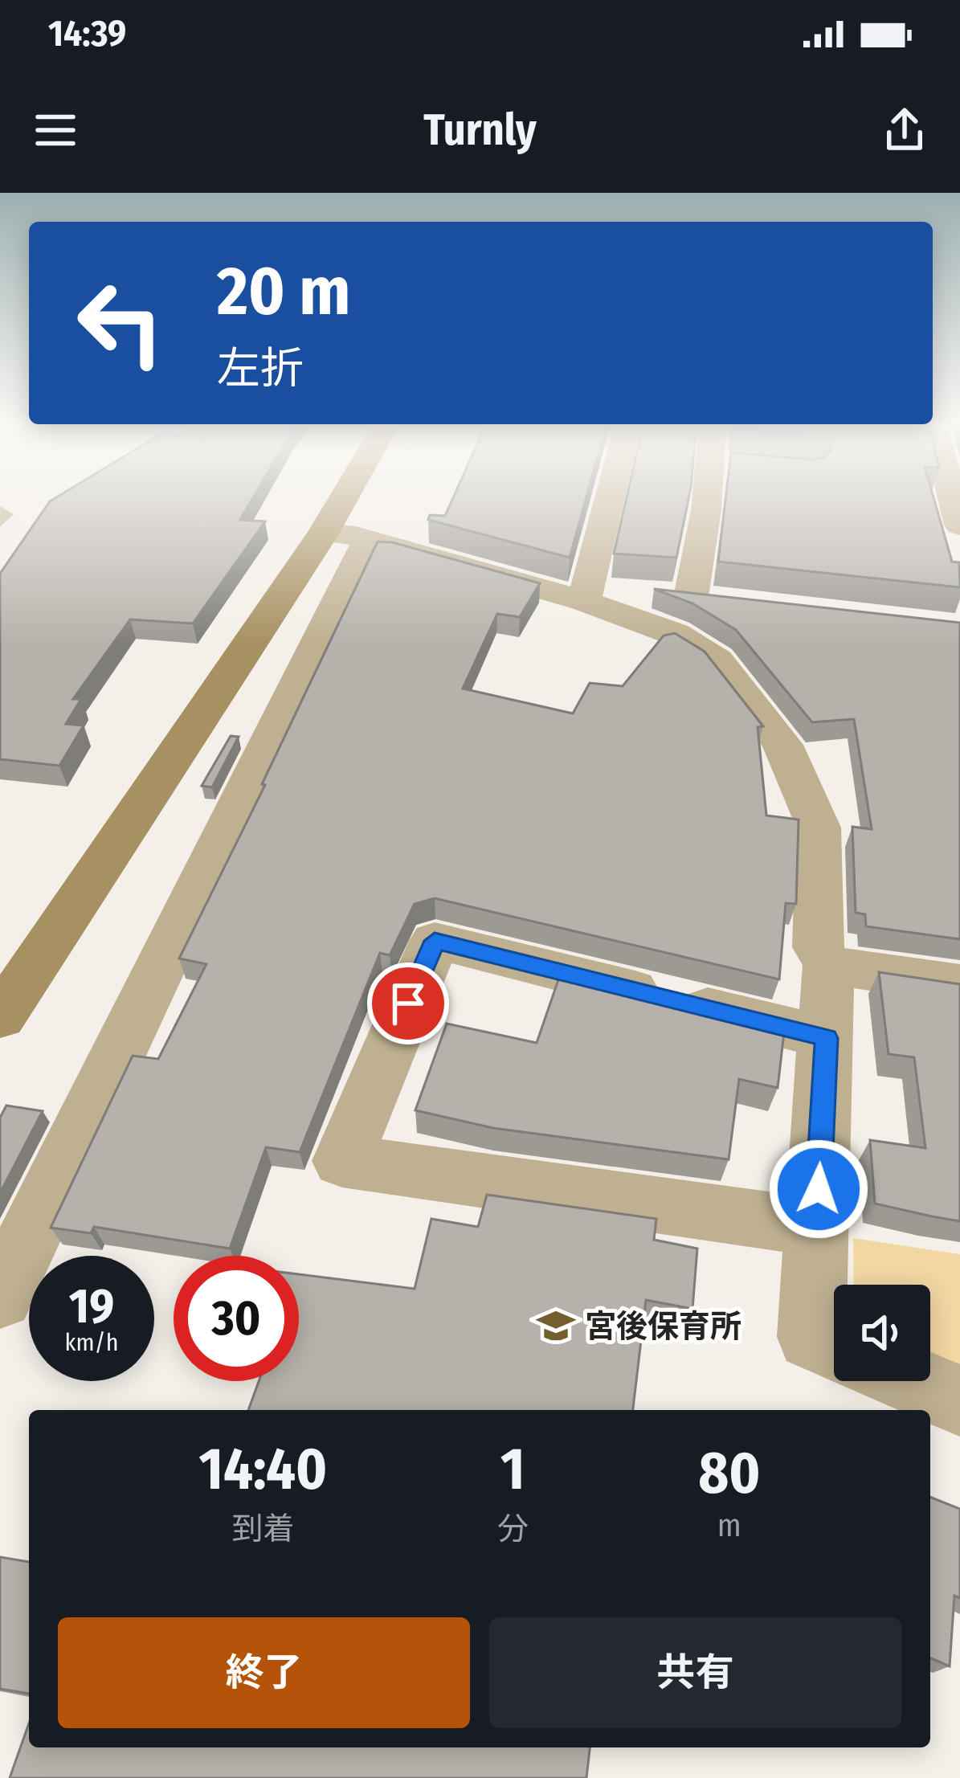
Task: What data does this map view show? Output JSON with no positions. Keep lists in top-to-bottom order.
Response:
{
  "places": {
    "school or university": ["宮後保育所"]
  },
  "page": {
    "status": "14:39",
    "header": "Turnly",
    "turn": ["20 m", "左折"],
    "speed": "19 km/h",
    "limit": "30",
    "eta": [
      "14:40",
      "到着",
      "1",
      "分",
      "80",
      "m"
    ],
    "buttons": ["終了", "共有"]
  }
}
